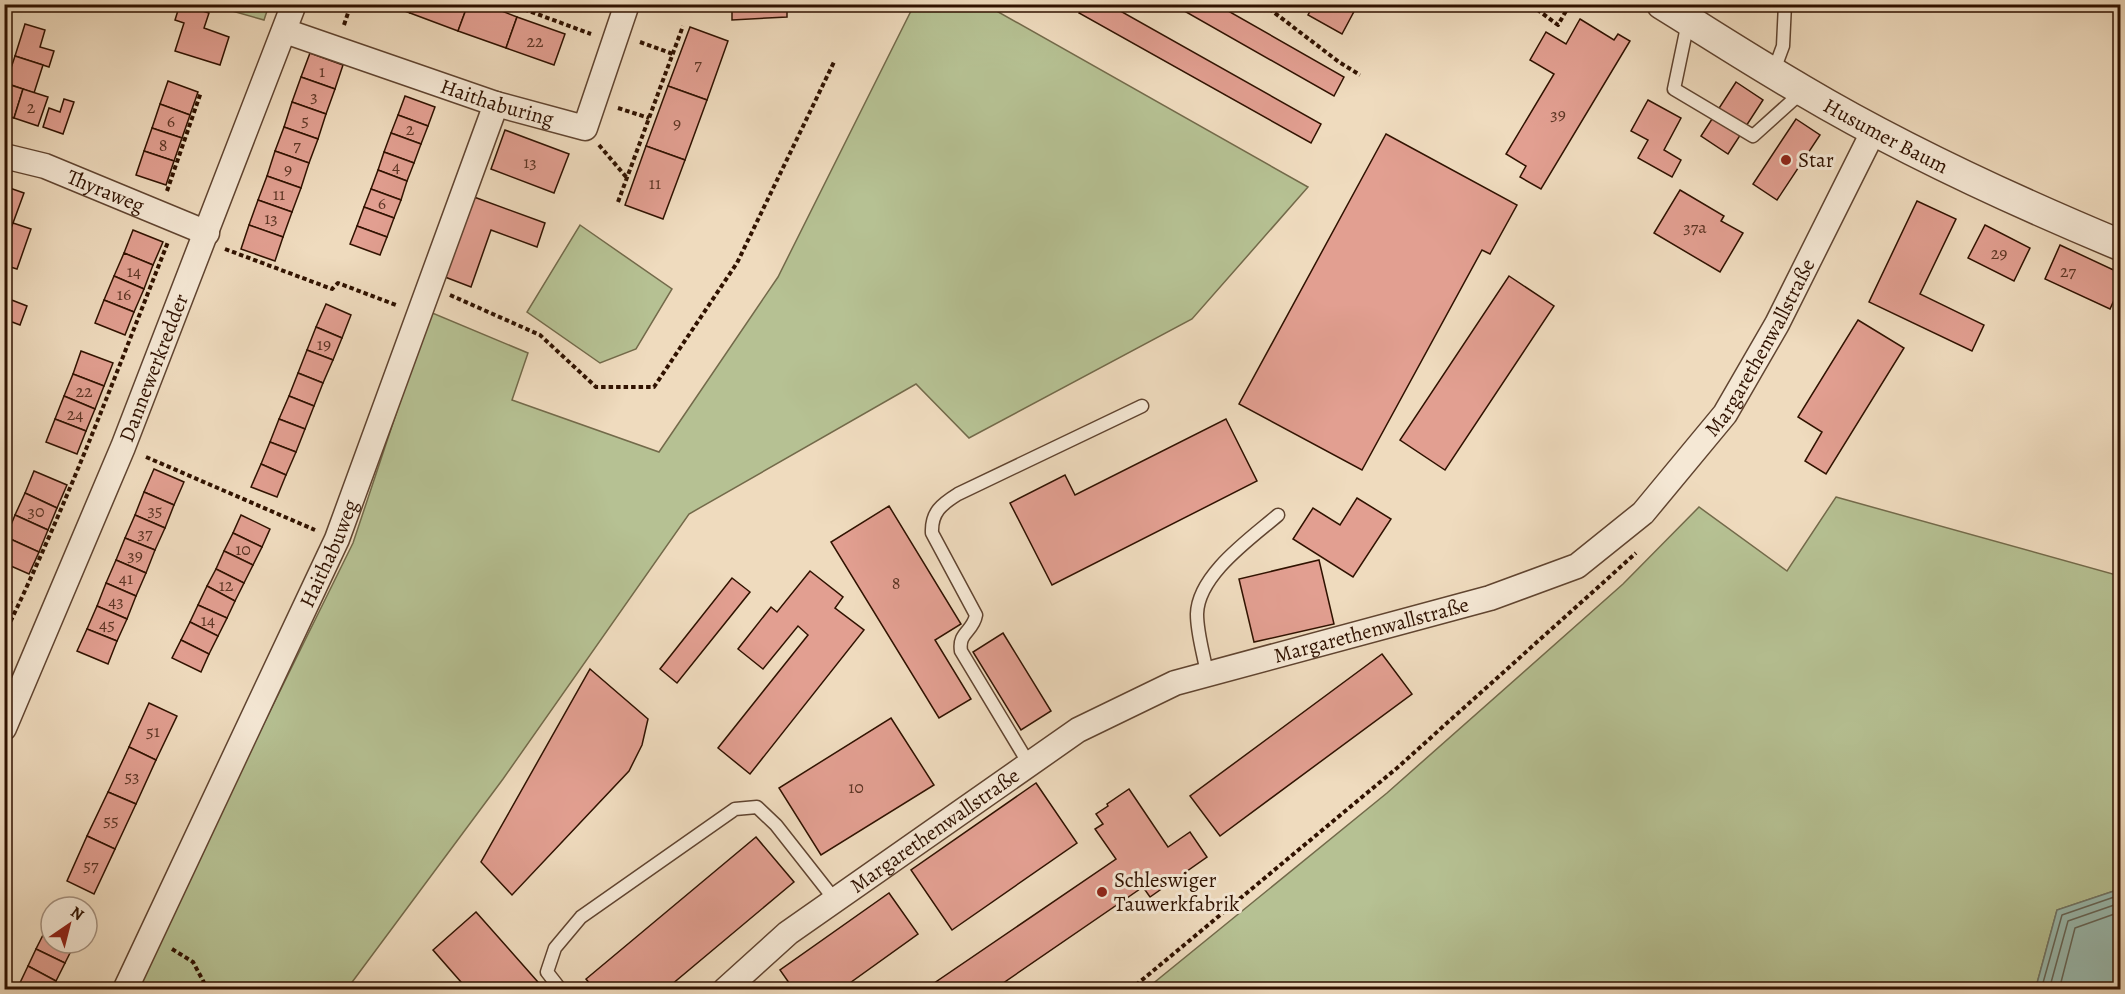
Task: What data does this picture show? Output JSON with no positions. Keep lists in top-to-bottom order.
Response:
{
  "streets": {
    "street": [
      "Haithaburing",
      "Husumer Baum",
      "Thyraweg",
      "Margarethenwallstraße",
      "Dannewerkredder",
      "Haithabuweg"
    ]
  },
  "crossings": [
    ["Haithaburing", "Dannewerkredder"],
    ["Haithaburing", "Haithabuweg"],
    ["Husumer Baum", "Margarethenwallstraße"],
    ["Thyraweg", "Dannewerkredder"]
  ],
  "places": ["Star", "Schleswiger Tauwerkfabrik"],
  "house_numbers": [
    "22",
    "7",
    "1",
    "3",
    "2",
    "39",
    "5",
    "6",
    "9",
    "2",
    "8",
    "7",
    "13",
    "4",
    "9",
    "11",
    "11",
    "6",
    "13",
    "37a",
    "29",
    "14",
    "27",
    "16",
    "19",
    "22",
    "24",
    "35",
    "30",
    "37",
    "10",
    "39",
    "41",
    "8",
    "12",
    "43",
    "14",
    "45",
    "51",
    "53",
    "10",
    "55",
    "57"
  ],
  "north": "top right"
}
